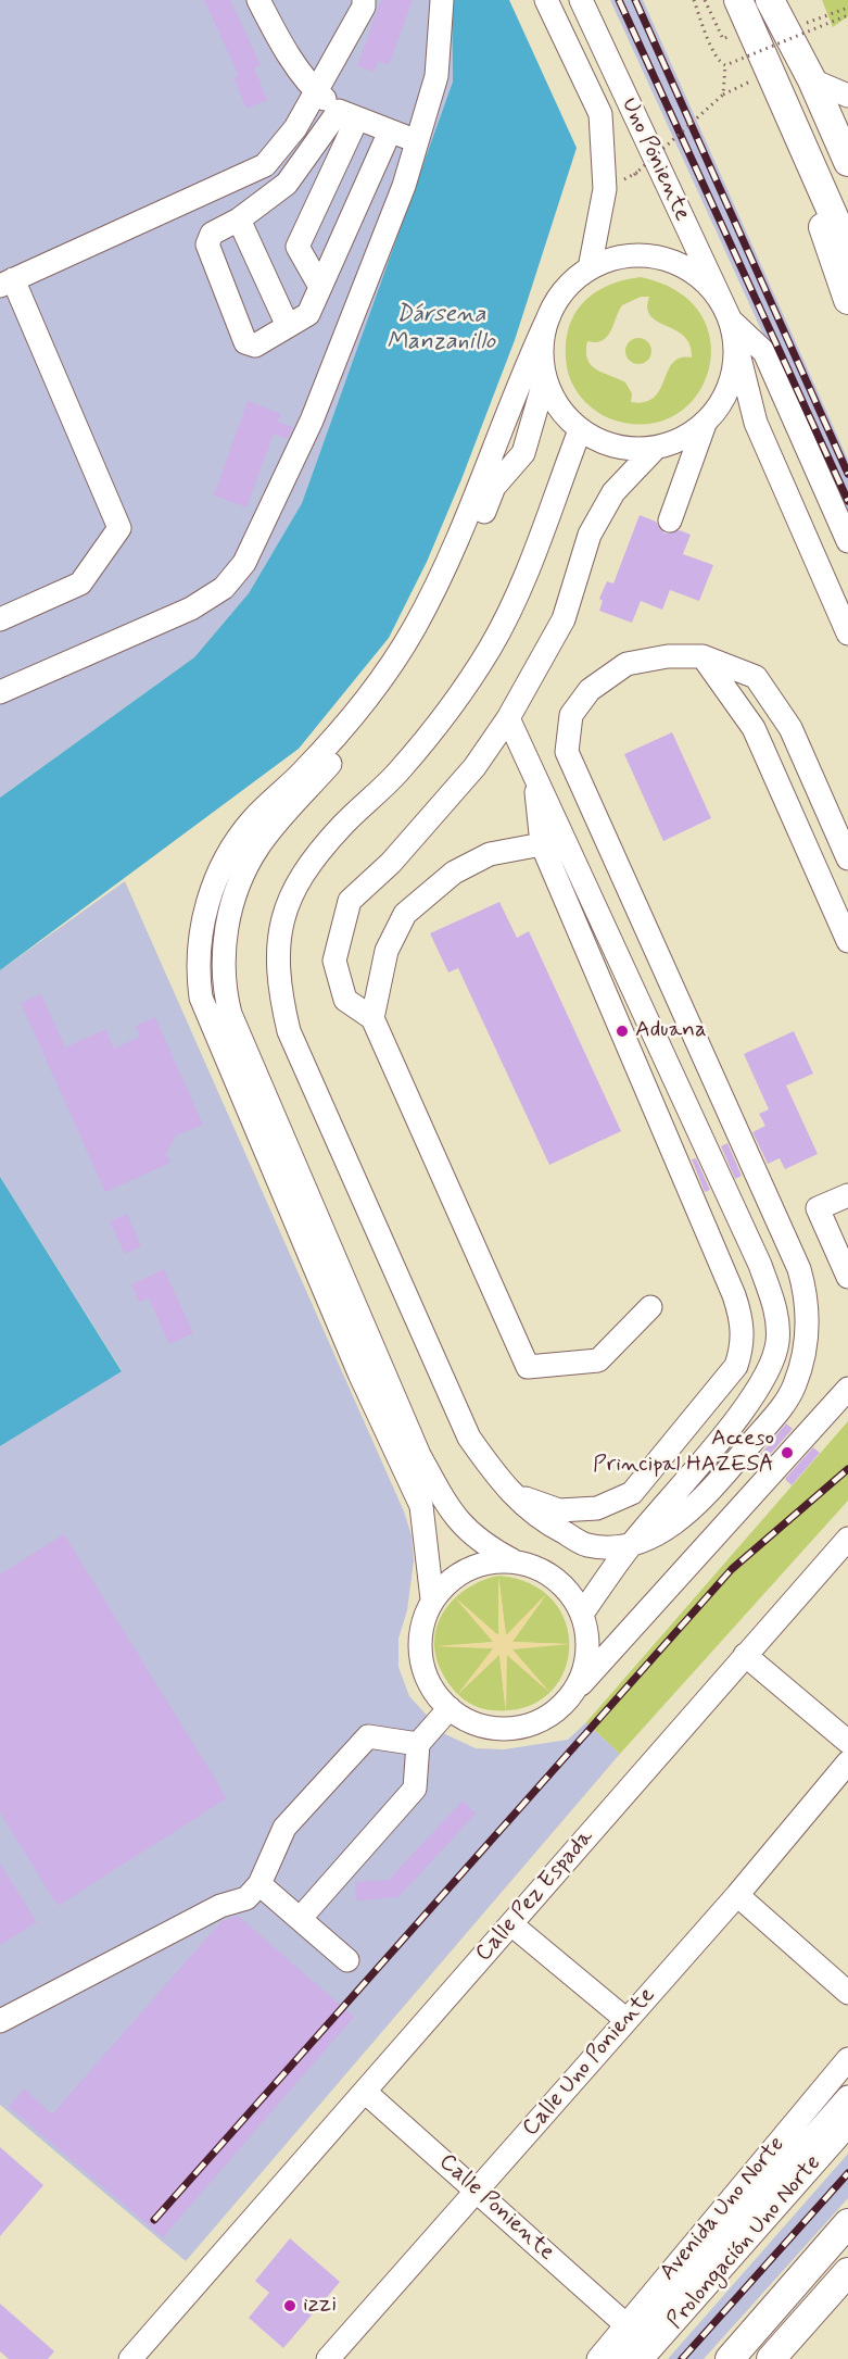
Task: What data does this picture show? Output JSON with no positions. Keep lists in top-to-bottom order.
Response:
{
  "streets": {
    "street": [
      "Uno Poniente",
      "Calle Pez Espada",
      "Calle Uno Poniente",
      "Calle Poniente",
      "Avenida Uno Norte",
      "Prolongación Uno Norte"
    ]
  },
  "crossings": [
    ["Calle Pez Espada", "Calle Poniente"],
    ["Calle Uno Poniente", "Calle Poniente"],
    ["Calle Poniente", "Avenida Uno Norte"]
  ],
  "water": ["Dársena Manzanillo"],
  "places": ["Aduana", "Acceso Principal HAZESA", "izzi"]
}
